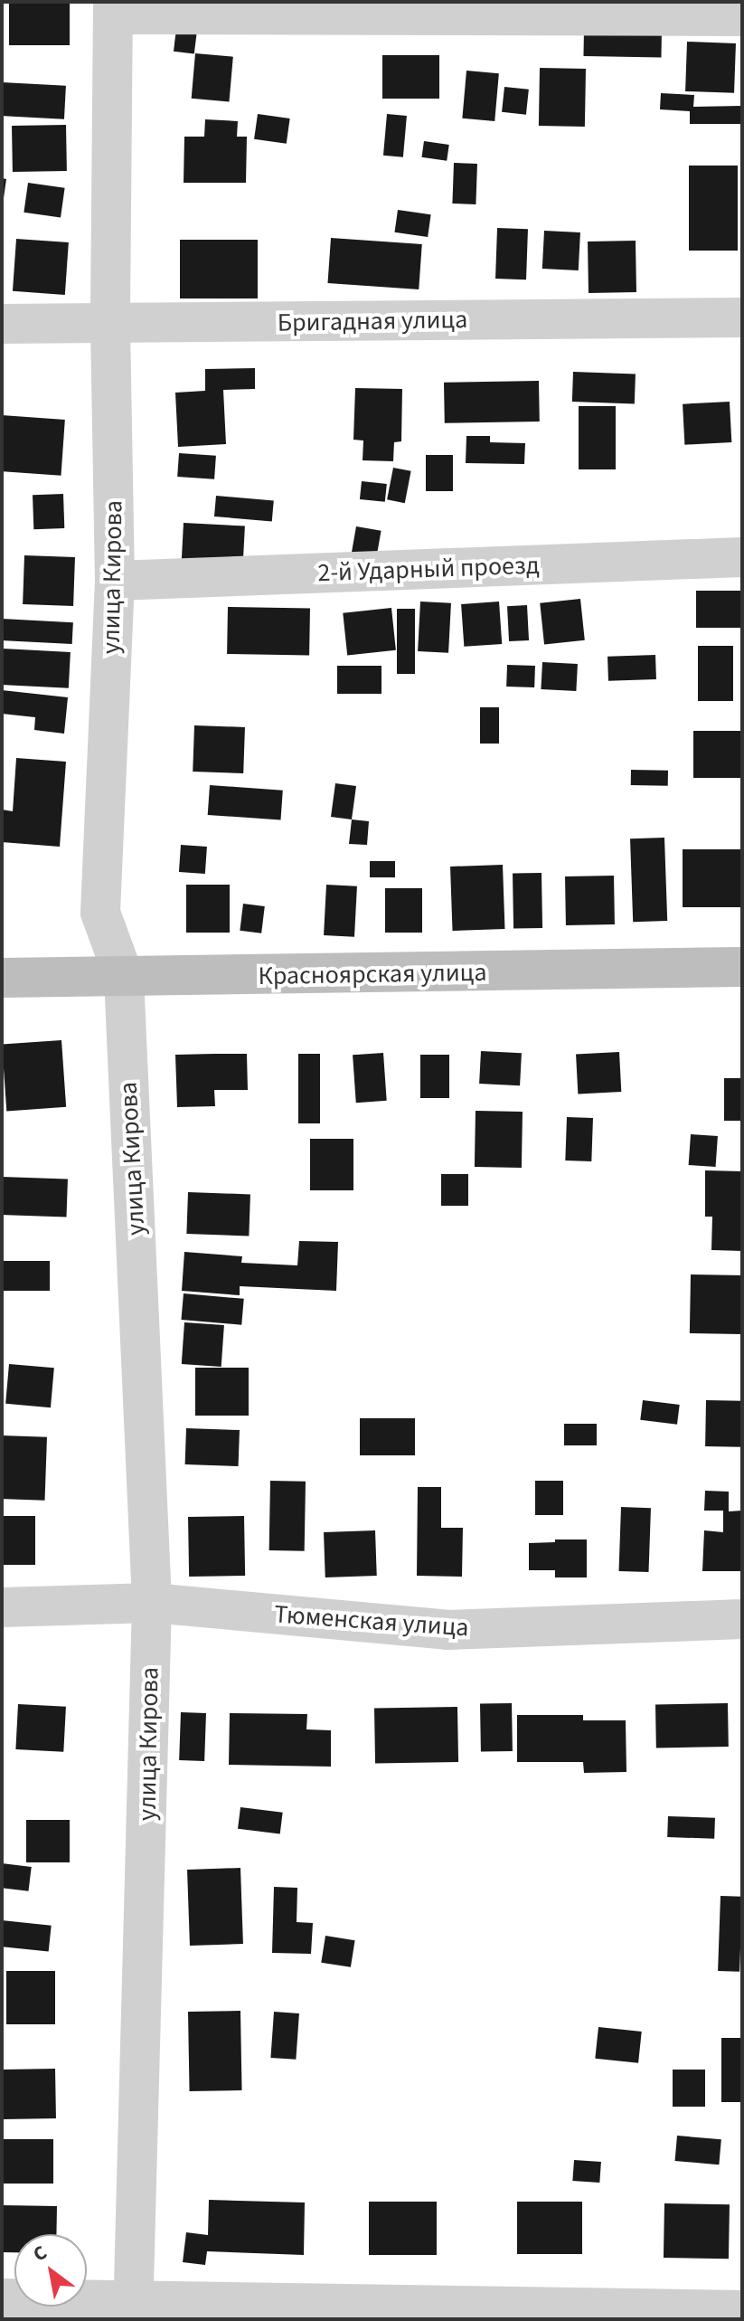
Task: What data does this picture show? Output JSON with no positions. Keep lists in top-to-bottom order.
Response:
{
  "streets": {
    "main road": ["Красноярская улица"],
    "street": [
      "Бригадная улица",
      "2-й Ударный проезд",
      "улица Кирова",
      "Тюменская улица"
    ]
  },
  "crossings": [
    ["Бригадная улица", "улица Кирова"],
    ["2-й Ударный проезд", "улица Кирова"],
    ["улица Кирова", "Красноярская улица"],
    ["улица Кирова", "Тюменская улица"]
  ],
  "north": "top left"
}
